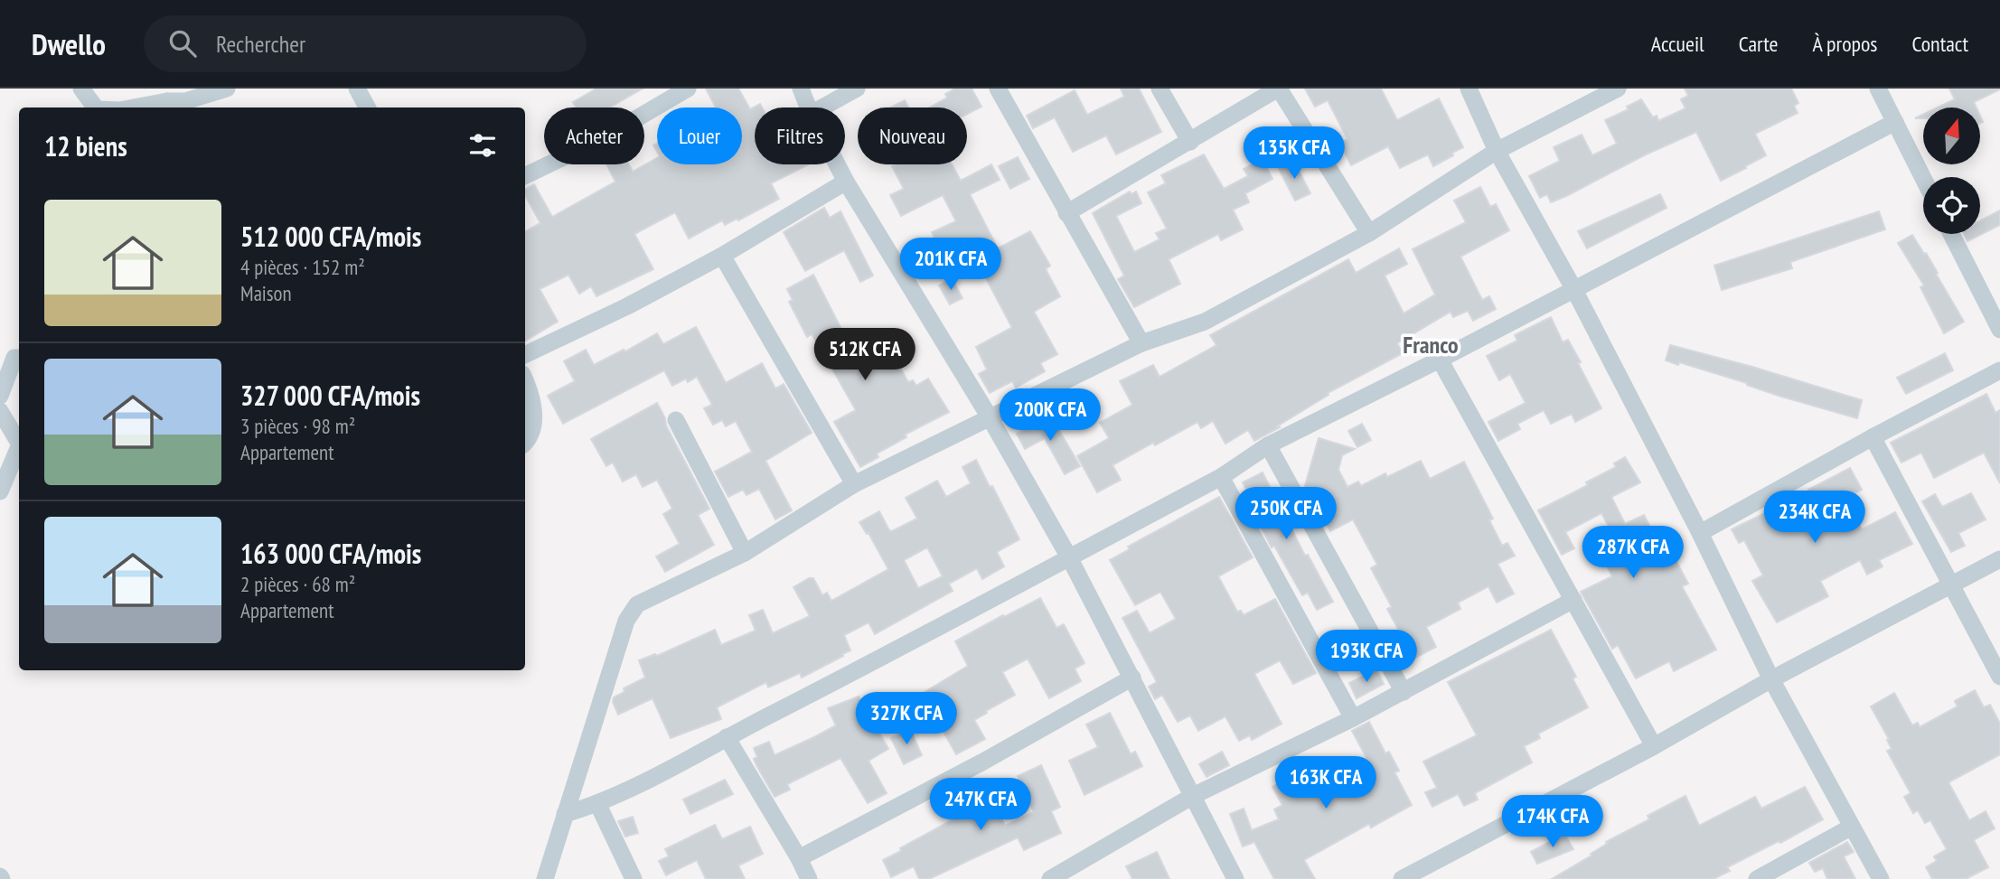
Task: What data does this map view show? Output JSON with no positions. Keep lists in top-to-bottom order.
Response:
{
  "districts": ["Franco"],
  "north": "top",
  "page": {
    "header": "Dwello",
    "search": "Rechercher",
    "nav": [
      "Accueil",
      "Carte",
      "À propos",
      "Contact"
    ],
    "chip": [
      "Acheter",
      "Louer",
      "Filtres",
      "Nouveau"
    ],
    "heading": "12 biens",
    "price": [
      "135K CFA",
      "201K CFA",
      "512K CFA",
      "200K CFA",
      "250K CFA",
      "234K CFA",
      "287K CFA",
      "193K CFA",
      "327K CFA",
      "163K CFA",
      "247K CFA",
      "174K CFA"
    ],
    "list": [
      {
        "name": "512 000 CFA/mois",
        "note": "4 pièces · 152 m² · Maison"
      },
      {
        "name": "327 000 CFA/mois",
        "note": "3 pièces · 98 m² · Appartement"
      },
      {
        "name": "163 000 CFA/mois",
        "note": "2 pièces · 68 m² · Appartement"
      }
    ]
  }
}
